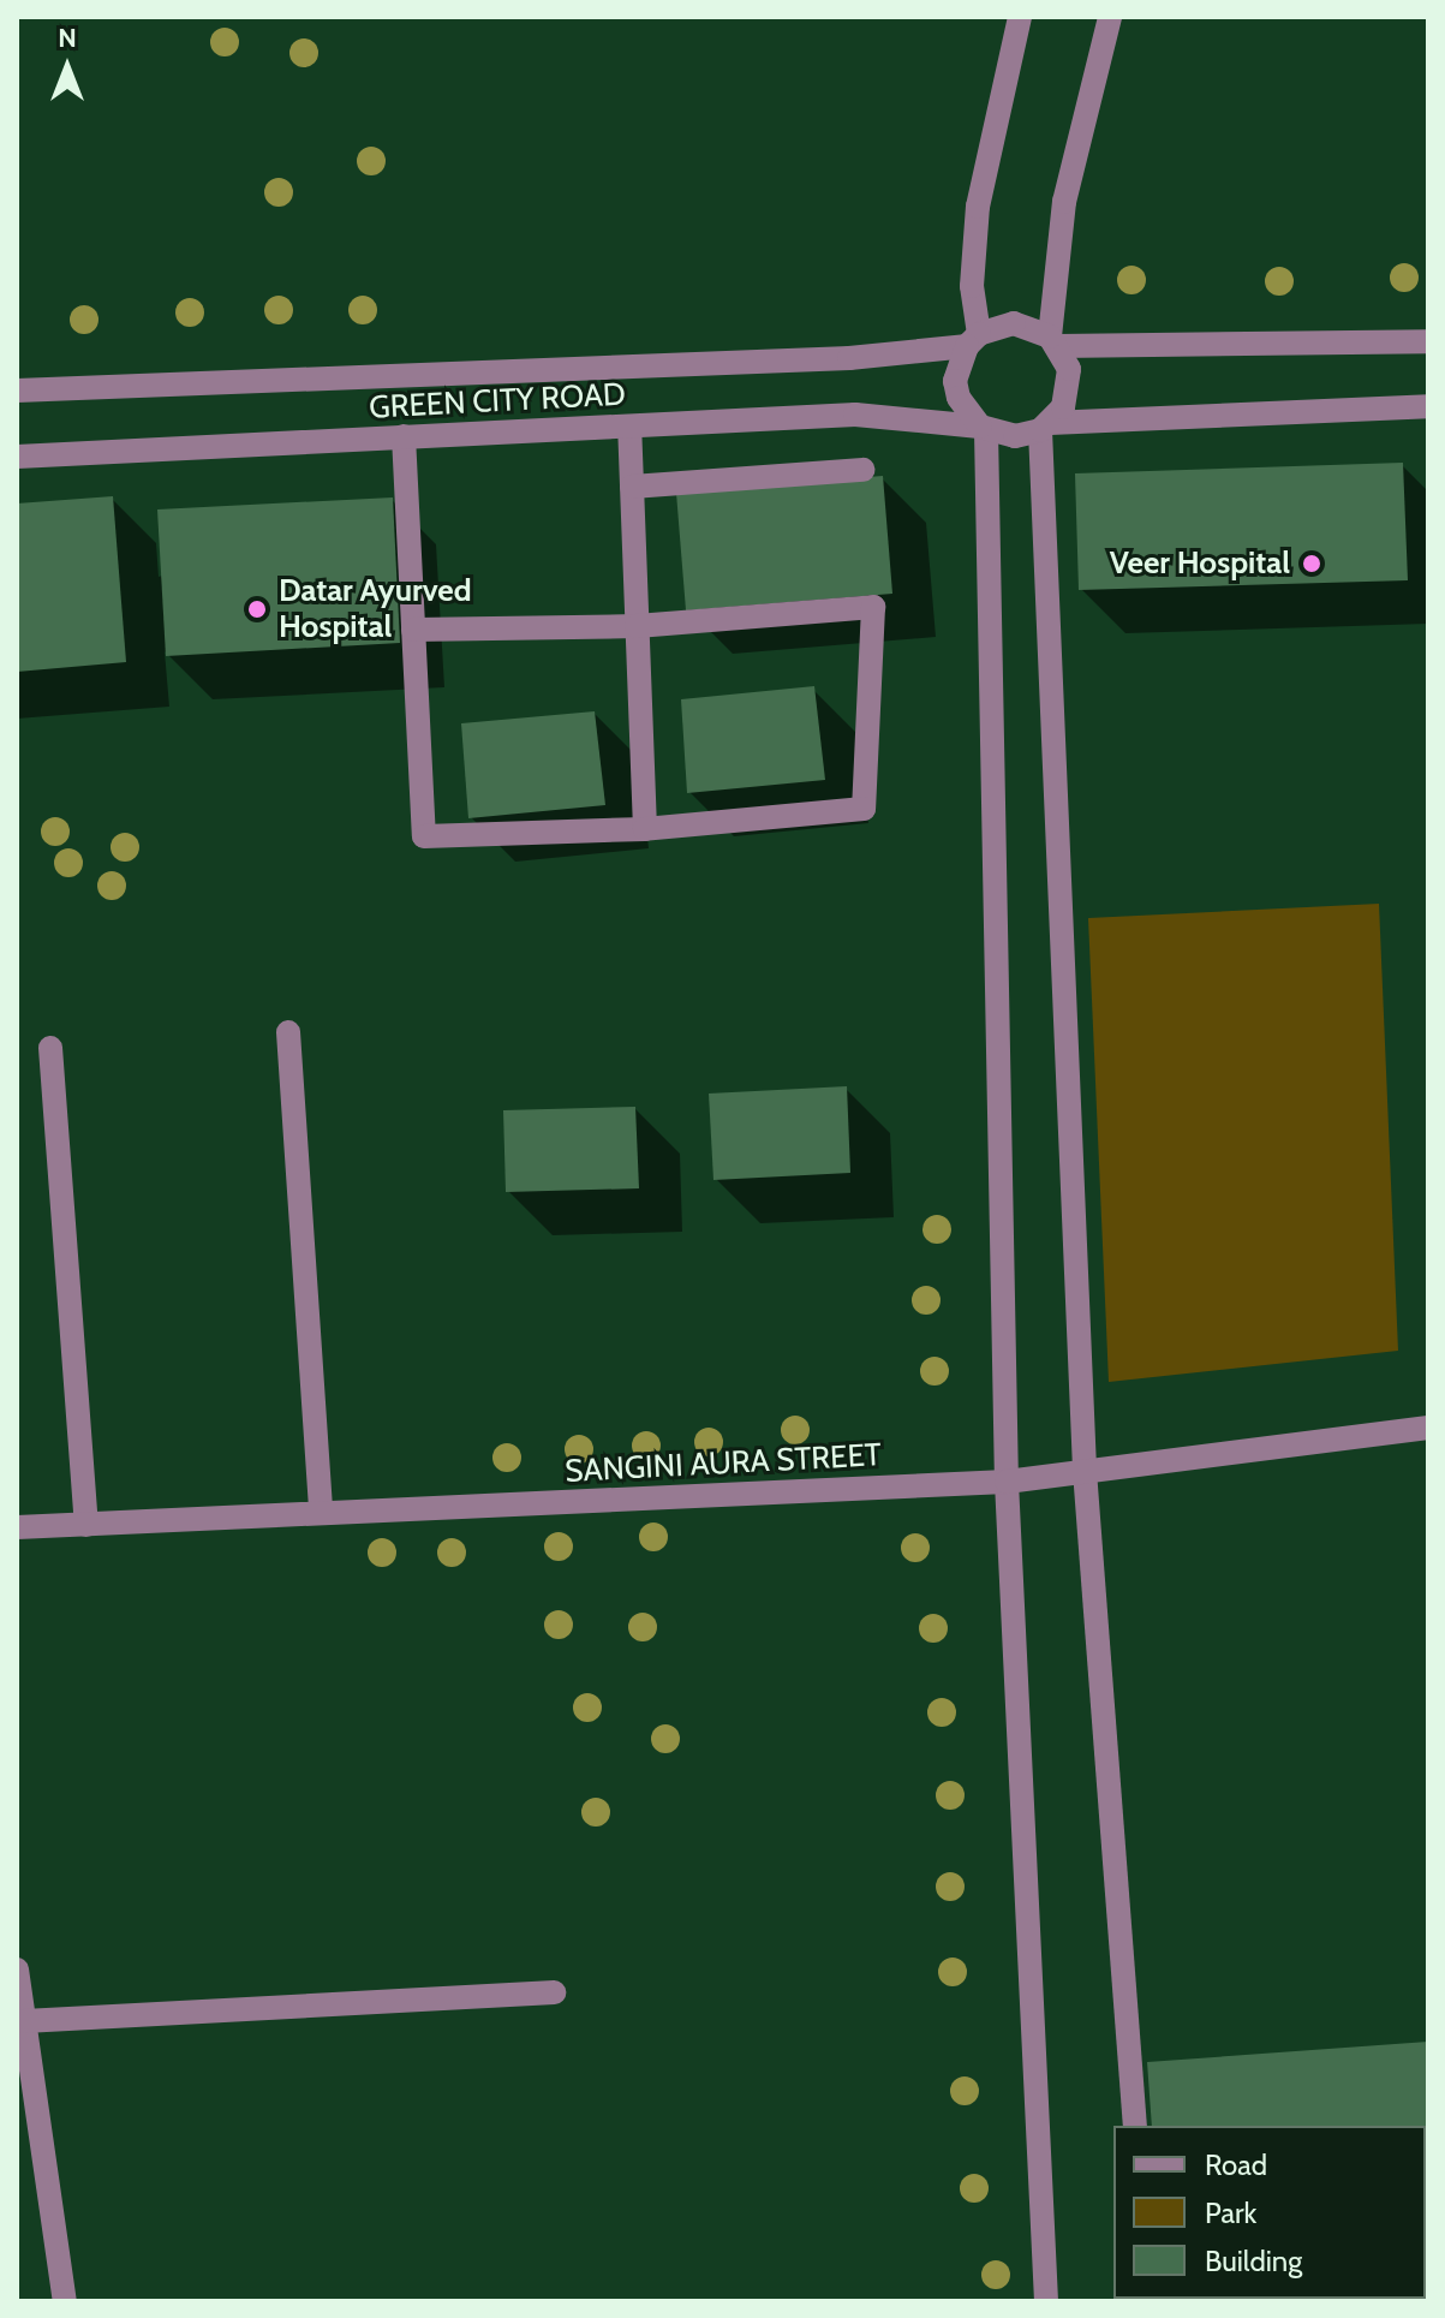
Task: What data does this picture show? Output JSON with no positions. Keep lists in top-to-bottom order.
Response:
{
  "streets": {
    "street": ["GREEN CITY ROAD", "SANGINI AURA STREET"]
  },
  "places": ["Veer Hospital", "Datar Ayurved Hospital"],
  "legend": ["Road", "Park", "Building"],
  "north": "top"
}
